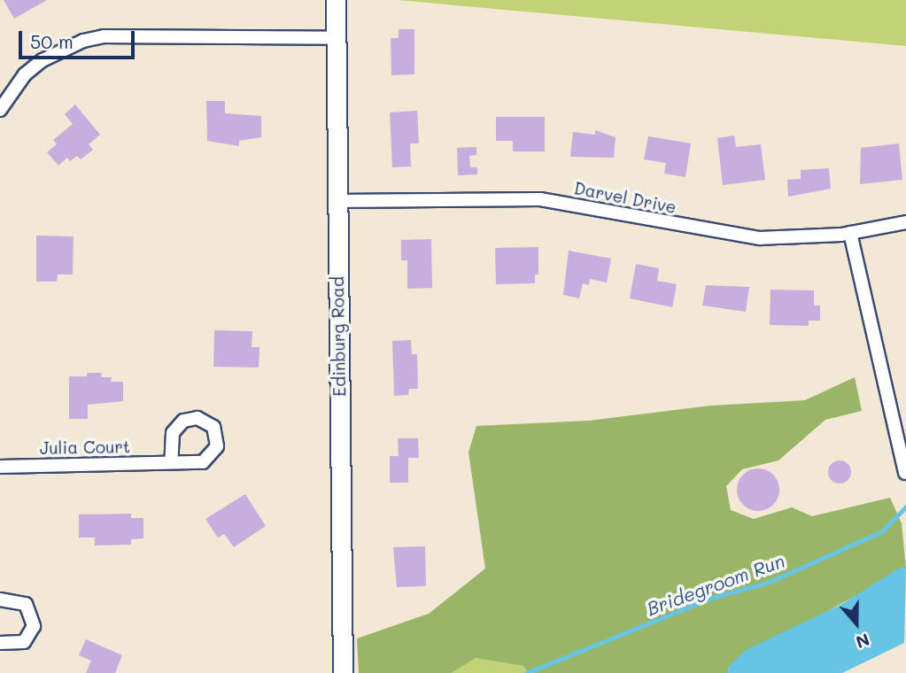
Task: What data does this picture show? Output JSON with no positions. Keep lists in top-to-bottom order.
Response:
{
  "streets": {
    "main road": ["Edinburg Road"],
    "street": ["Darvel Drive", "Julia Court"]
  },
  "crossings": [
    ["Darvel Drive", "Edinburg Road"]
  ],
  "water": ["Bridegroom Run"],
  "scale_bar": "50 m",
  "north": "bottom"
}
